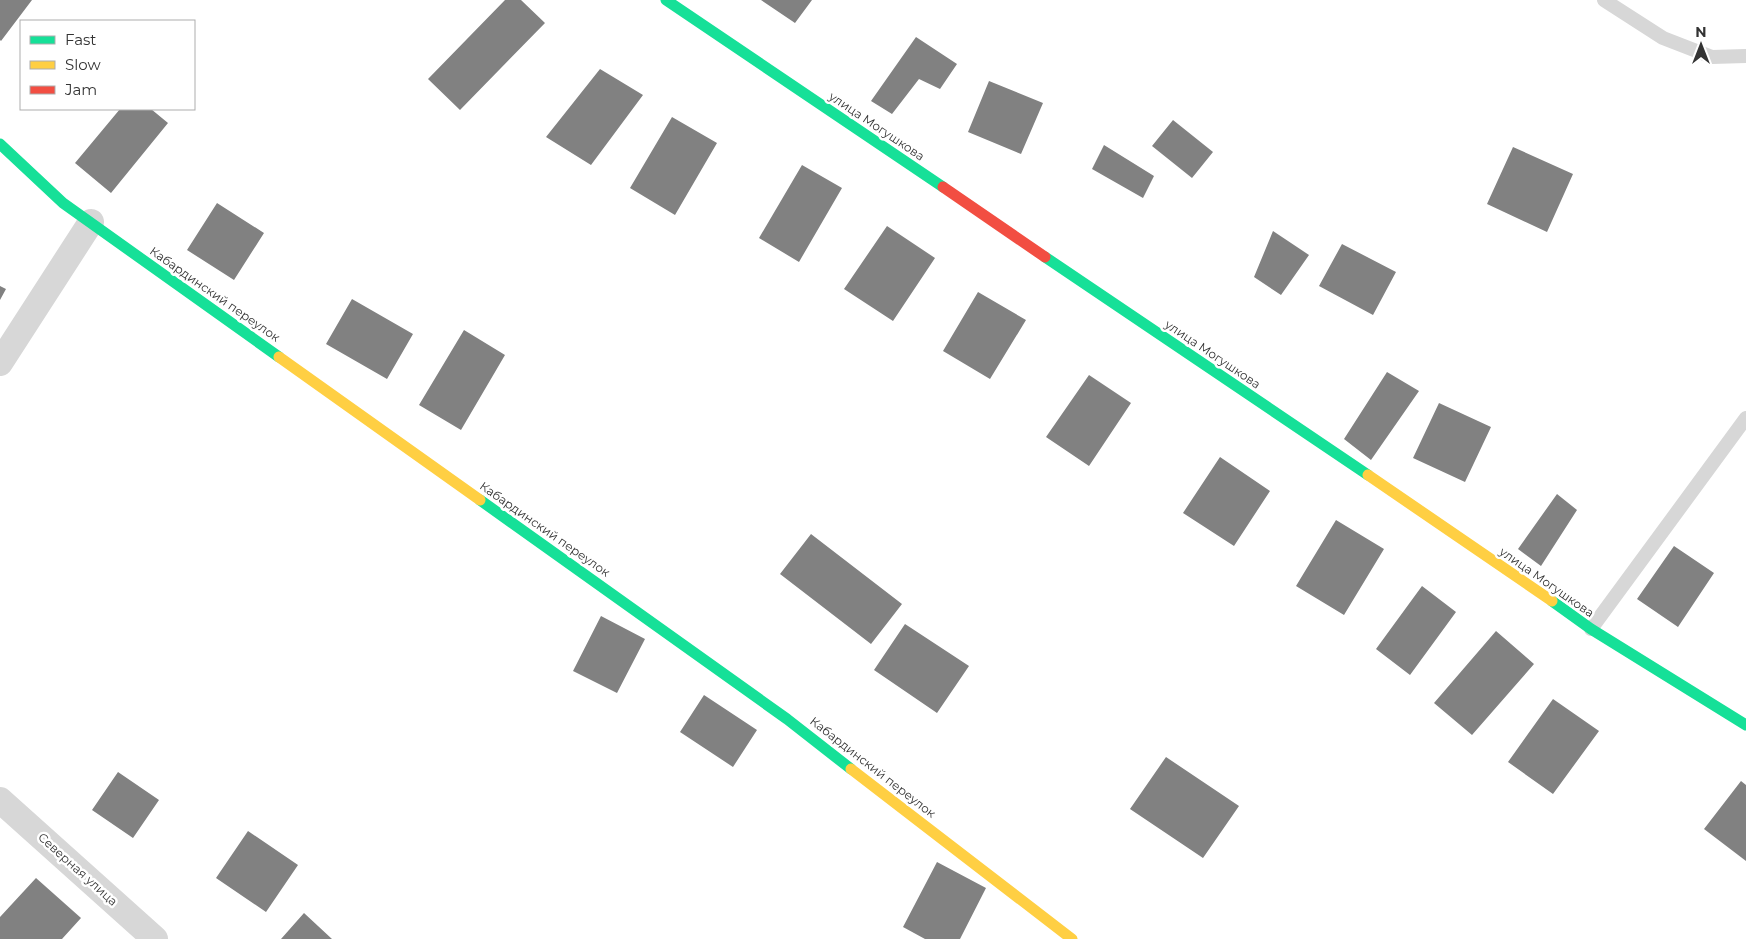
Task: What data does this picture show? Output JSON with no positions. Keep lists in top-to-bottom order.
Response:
{
  "streets": {
    "street": ["улица Могушкова", "Кабардинский переулок", "Северная улица"]
  },
  "legend": ["Fast", "Slow", "Jam"],
  "north": "top"
}
